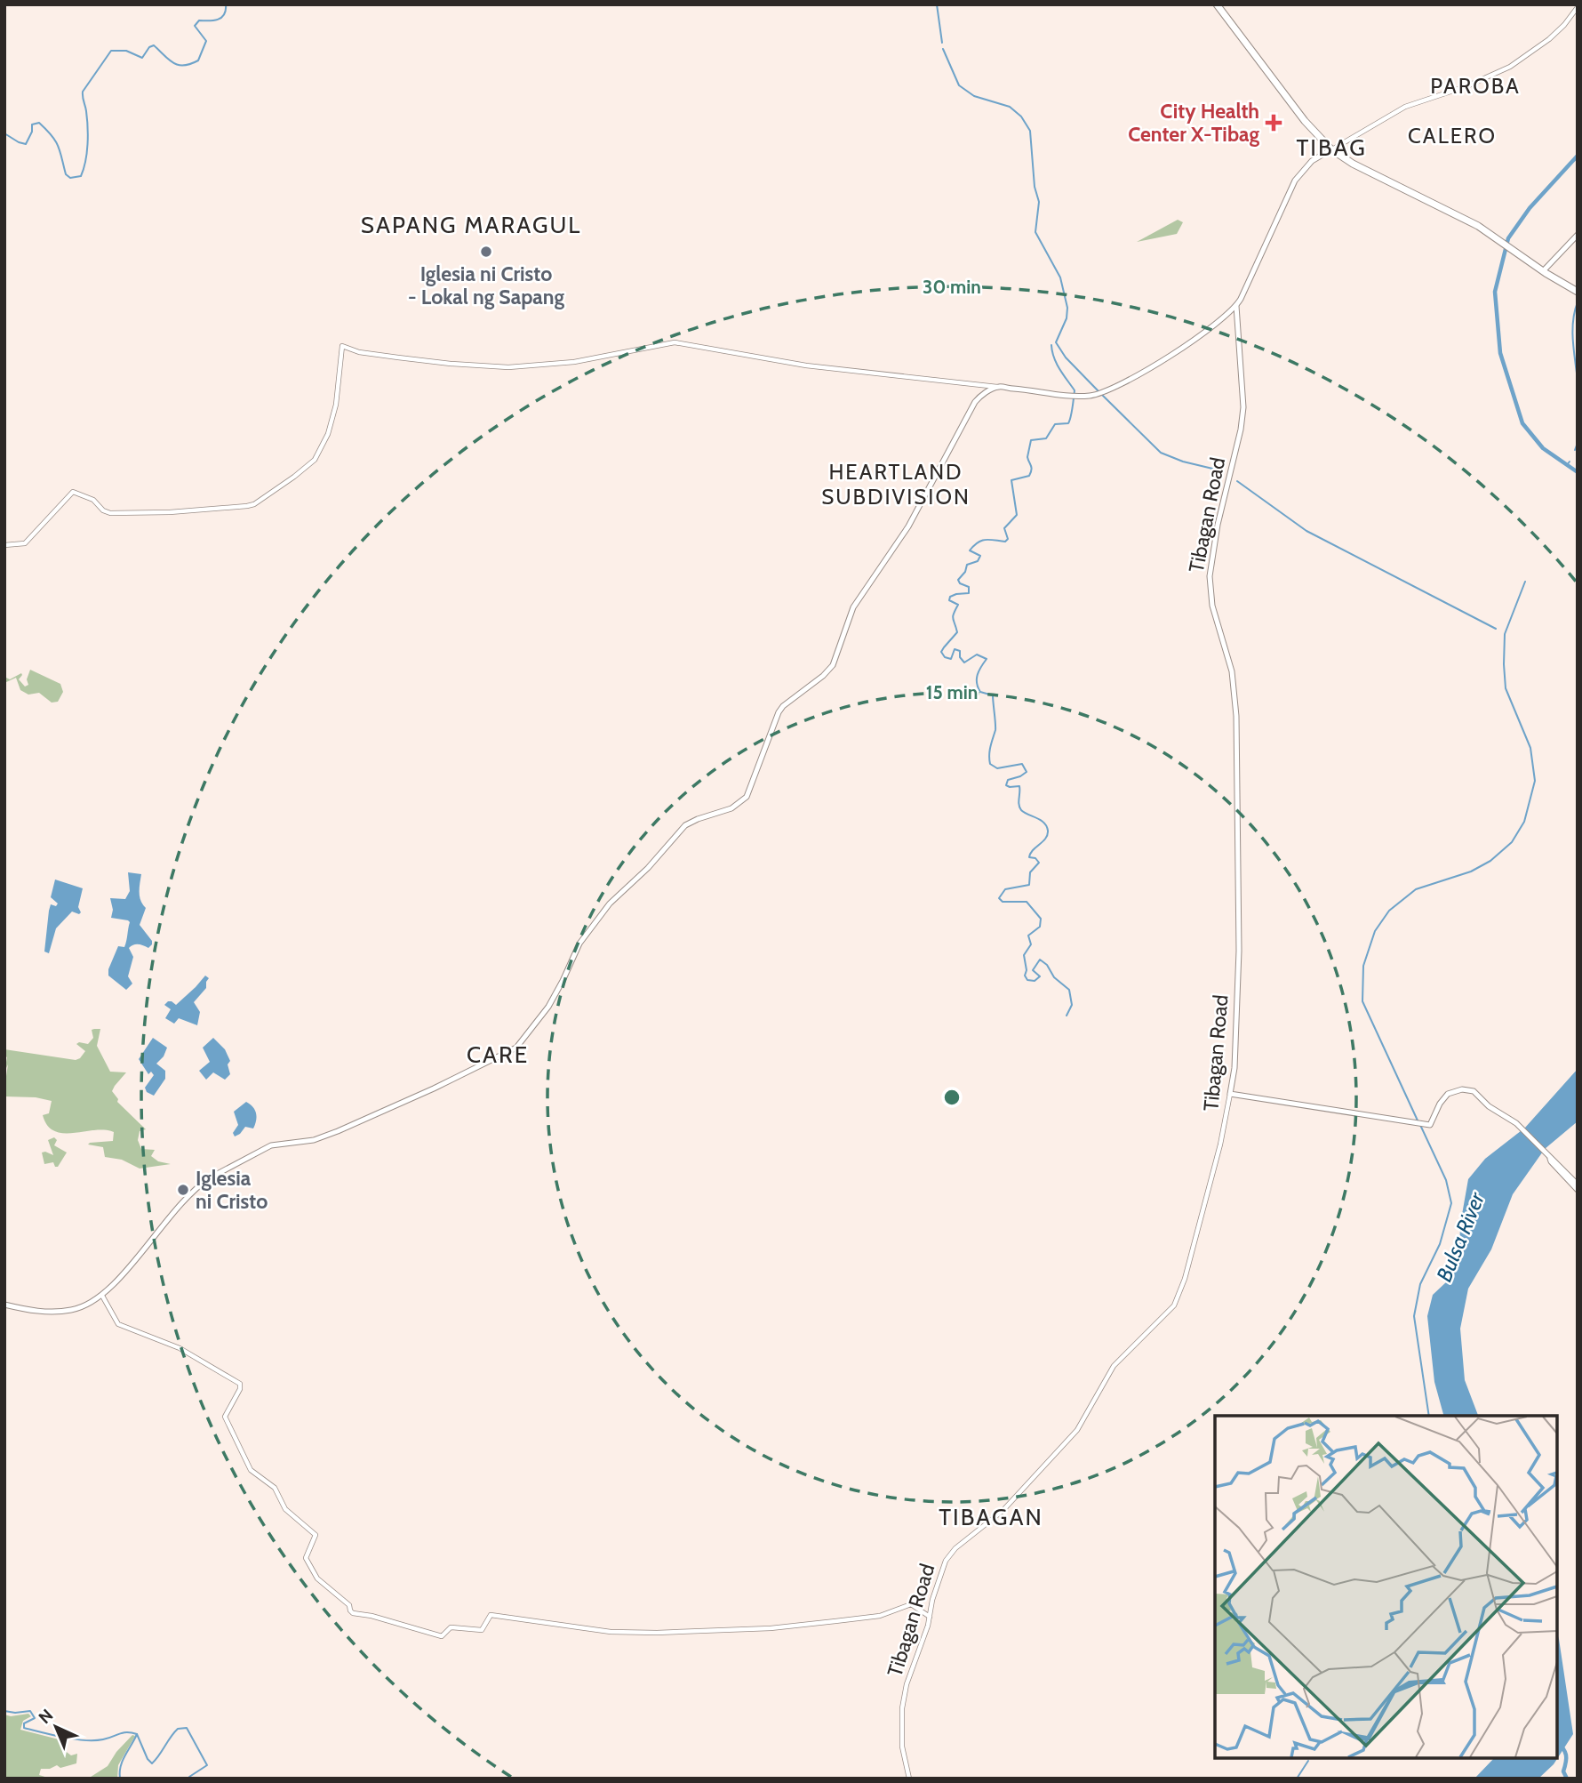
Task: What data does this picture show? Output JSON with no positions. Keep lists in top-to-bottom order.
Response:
{
  "streets": {
    "main road": ["Tibagan Road"]
  },
  "districts": [
    "PAROBA",
    "CALERO",
    "TIBAG",
    "SAPANG MARAGUL",
    "HEARTLAND SUBDIVISION",
    "CARE",
    "TIBAGAN"
  ],
  "water": ["Bulsa River"],
  "places": {
    "health": ["City Health Center X-Tibag"],
    "other": ["Iglesia ni Cristo - Lokal ng Sapang", "Iglesia ni Cristo"]
  },
  "north": "top left",
  "rings": ["30 min", "15 min"]
}
